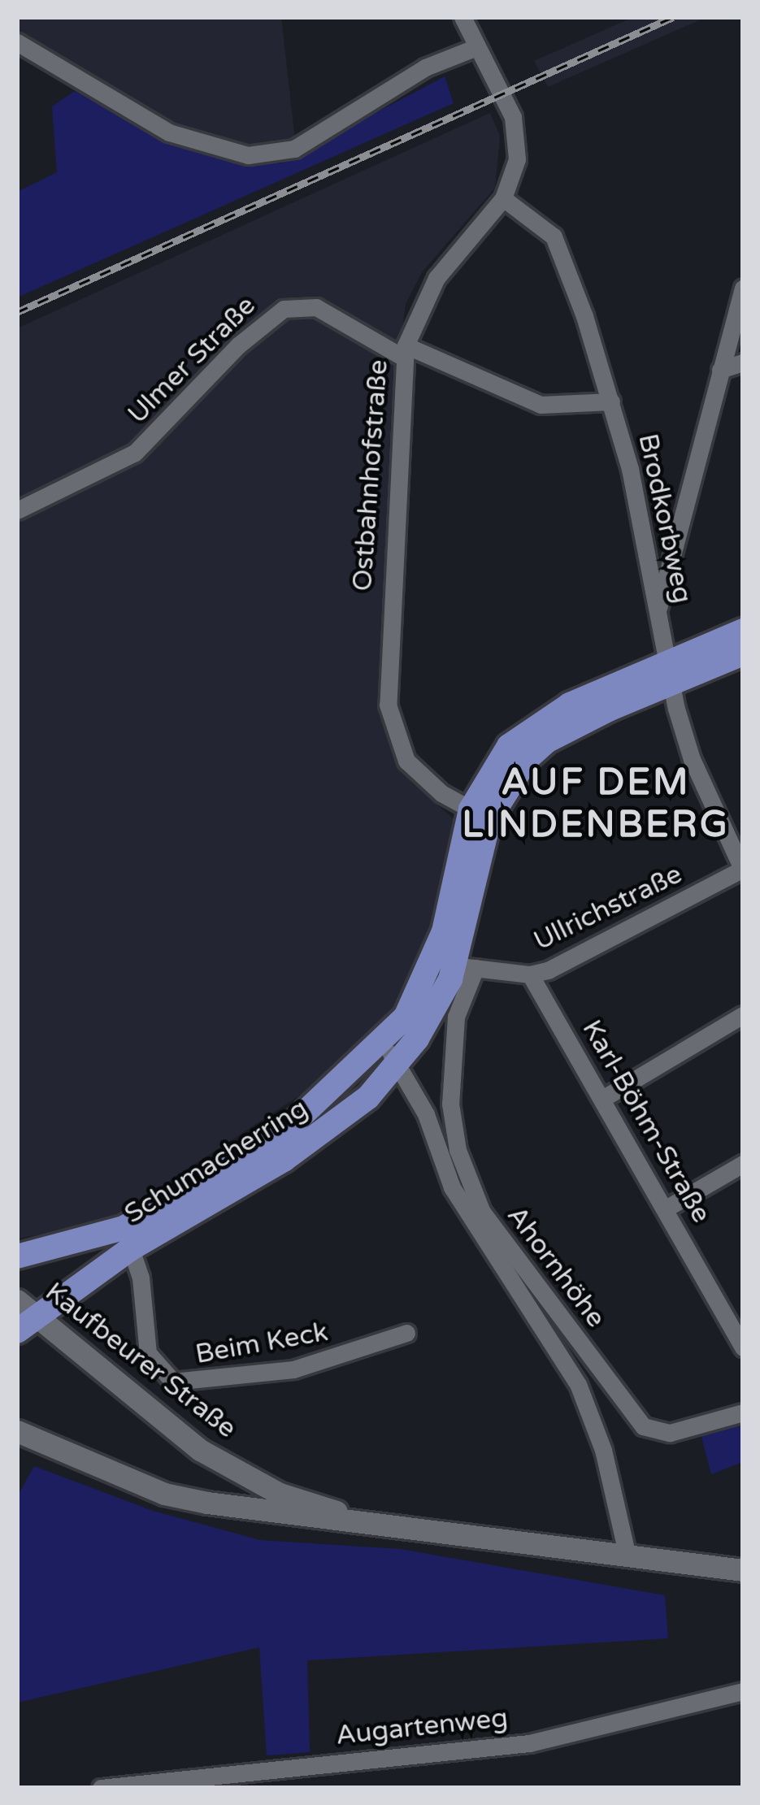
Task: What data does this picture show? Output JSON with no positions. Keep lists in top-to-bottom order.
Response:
{
  "streets": {
    "main road": ["Schumacherring"],
    "street": [
      "Ulmer Straße",
      "Ostbahnhofstraße",
      "Brodkorbweg",
      "Ullrichstraße",
      "Karl-Böhm-Straße",
      "Ahornhöhe",
      "Beim Keck",
      "Kaufbeurer Straße",
      "Augartenweg"
    ]
  },
  "crossings": [
    ["Ulmer Straße", "Ostbahnhofstraße"],
    ["Ulmer Straße", "Brodkorbweg"],
    ["Ostbahnhofstraße", "Brodkorbweg"],
    ["Ostbahnhofstraße", "Schumacherring"],
    ["Brodkorbweg", "Ullrichstraße"],
    ["Brodkorbweg", "Schumacherring"],
    ["Ullrichstraße", "Karl-Böhm-Straße"],
    ["Ullrichstraße", "Schumacherring"],
    ["Ullrichstraße", "Ahornhöhe"],
    ["Schumacherring", "Ahornhöhe"],
    ["Schumacherring", "Beim Keck"],
    ["Schumacherring", "Kaufbeurer Straße"]
  ],
  "districts": ["AUF DEM LINDENBERG"]
}
